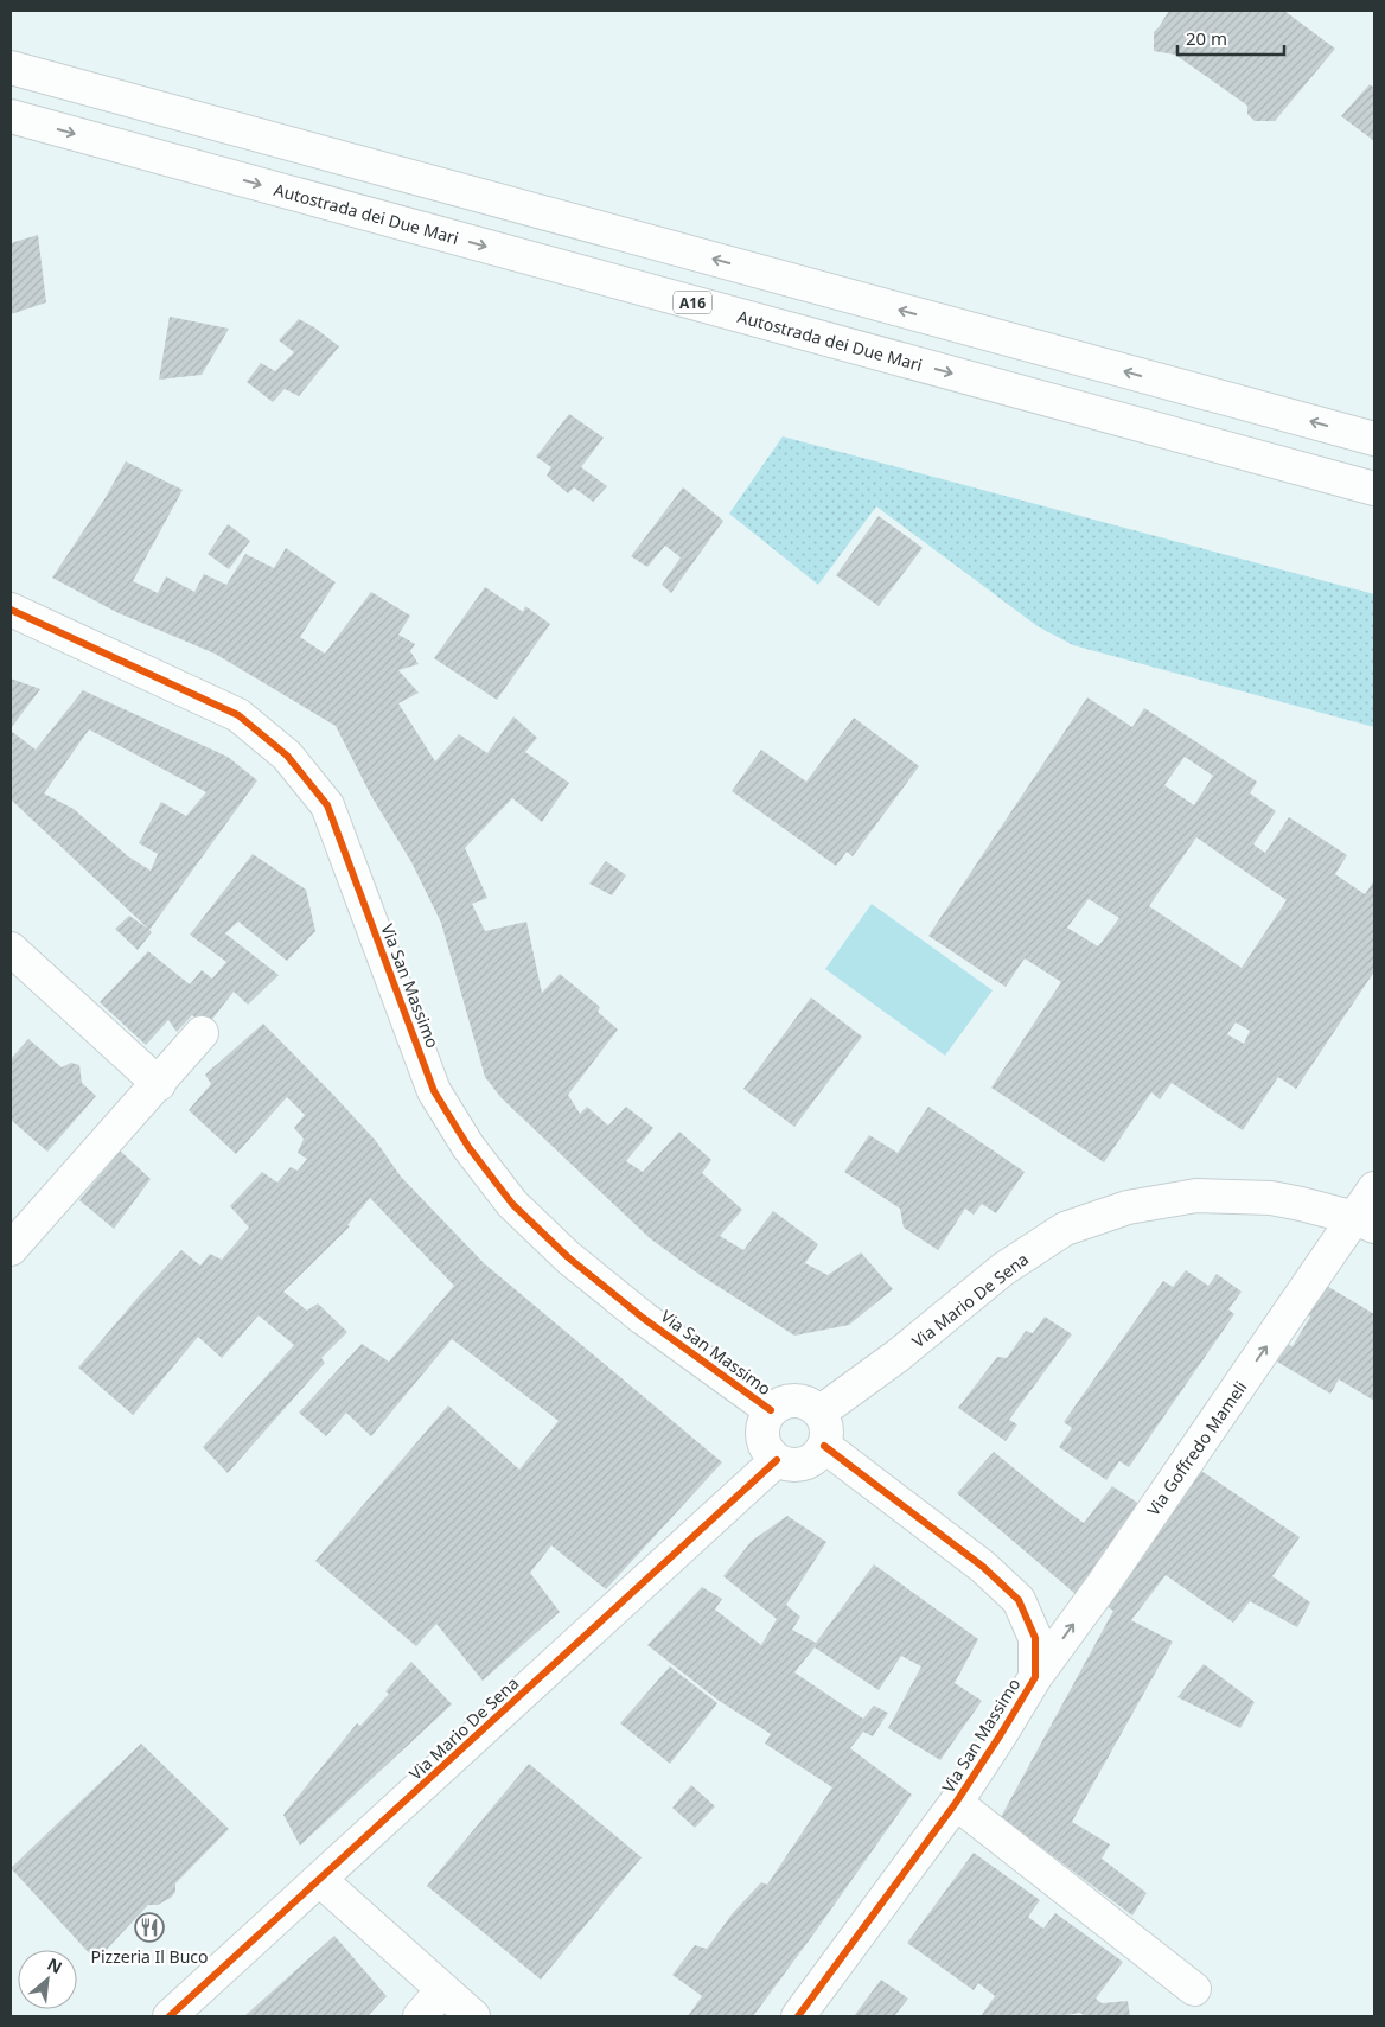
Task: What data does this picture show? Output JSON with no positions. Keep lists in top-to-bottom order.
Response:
{
  "streets": {
    "main road": [
      "Autostrada dei Due Mari",
      "A16",
      "Via San Massimo",
      "Via Mario De Sena",
      "Via Goffredo Mameli"
    ]
  },
  "crossings": [
    ["Via San Massimo", "Via Mario De Sena"],
    ["Via San Massimo", "Via Goffredo Mameli"],
    ["Via Mario De Sena", "Via Goffredo Mameli"]
  ],
  "one_way": ["Via Goffredo Mameli"],
  "places": {
    "restaurant": ["Pizzeria Il Buco"]
  },
  "scale_bar": "20 m",
  "north": "top right"
}
